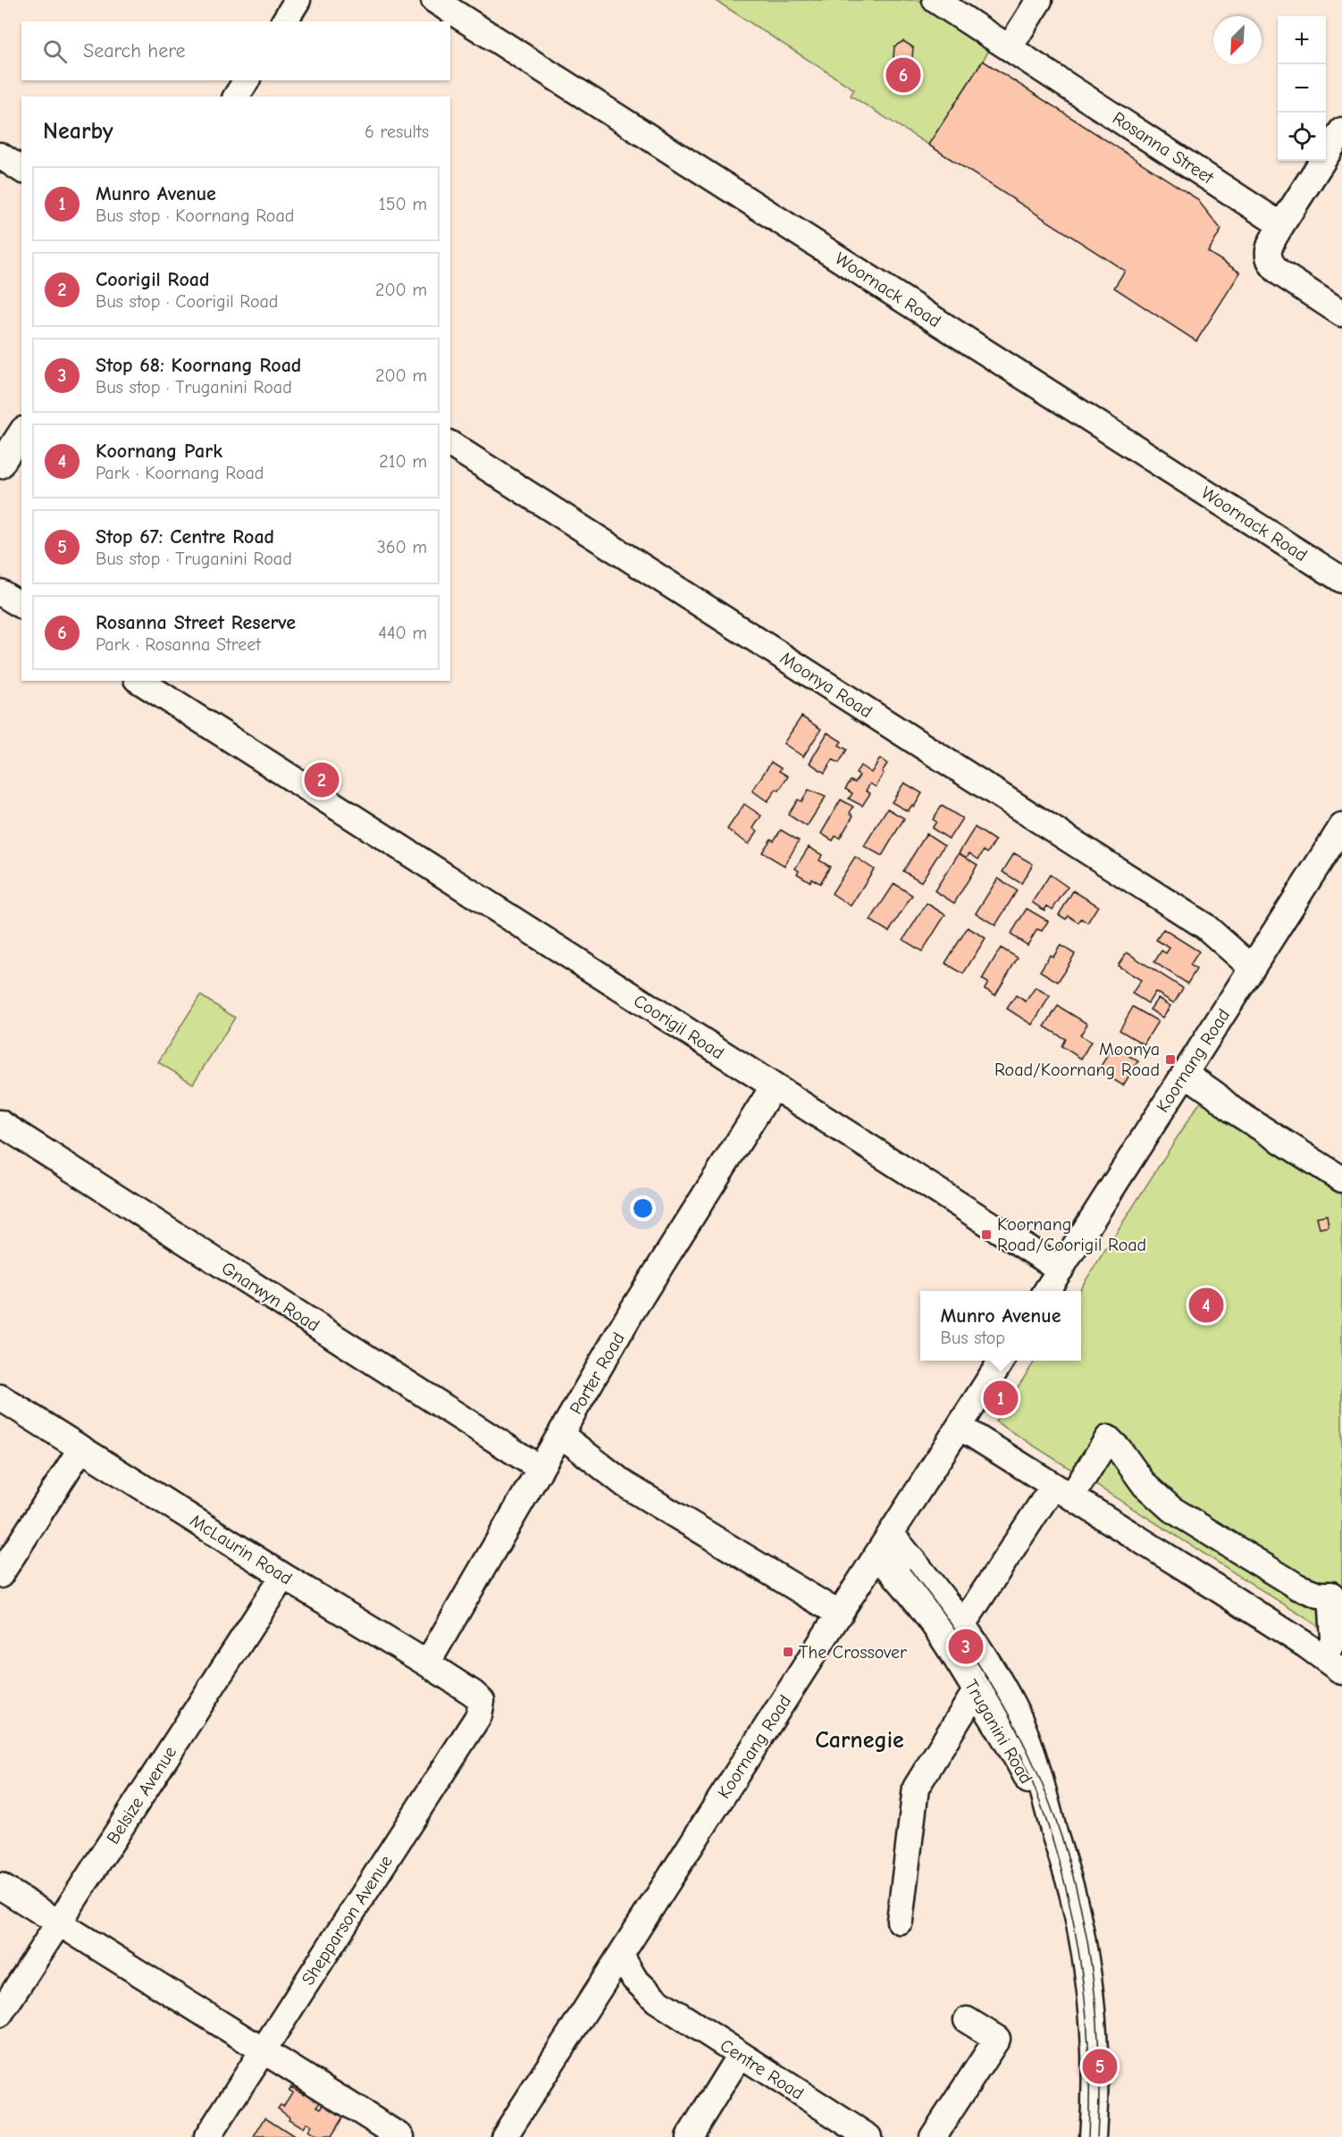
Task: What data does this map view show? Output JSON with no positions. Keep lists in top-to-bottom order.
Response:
{
  "streets": {
    "street": [
      "Rosanna Street",
      "Woornack Road",
      "Moonya Road",
      "Coorigil Road",
      "Koornang Road",
      "Gnarwyn Road",
      "Porter Road",
      "McLaurin Road",
      "Truganini Road",
      "Belsize Avenue",
      "Shepparson Avenue",
      "Centre Road"
    ]
  },
  "crossings": [
    ["Moonya Road", "Koornang Road"],
    ["Coorigil Road", "Koornang Road"],
    ["Coorigil Road", "Porter Road"],
    ["Koornang Road", "Truganini Road"],
    ["Koornang Road", "Centre Road"],
    ["Gnarwyn Road", "Porter Road"],
    ["Porter Road", "McLaurin Road"],
    ["McLaurin Road", "Belsize Avenue"],
    ["McLaurin Road", "Shepparson Avenue"]
  ],
  "districts": ["Carnegie"],
  "places": {
    "transit": ["Moonya Road/Koornang Road", "Koornang Road/Coorigil Road", "The Crossover"]
  },
  "north": "bottom left",
  "page": {
    "map_buttons": ["+", "−"],
    "search": "Search here",
    "pins": [
      "6",
      "2",
      "4",
      "1",
      "3",
      "5"
    ],
    "heading": ["Nearby", "6 results"],
    "list": [
      {
        "mark": "1",
        "name": "Munro Avenue",
        "note": "Bus stop · Koornang Road",
        "value": "150 m"
      },
      {
        "mark": "2",
        "name": "Coorigil Road",
        "note": "Bus stop · Coorigil Road",
        "value": "200 m"
      },
      {
        "mark": "3",
        "name": "Stop 68: Koornang Road",
        "note": "Bus stop · Truganini Road",
        "value": "200 m"
      },
      {
        "mark": "4",
        "name": "Koornang Park",
        "note": "Park · Koornang Road",
        "value": "210 m"
      },
      {
        "mark": "5",
        "name": "Stop 67: Centre Road",
        "note": "Bus stop · Truganini Road",
        "value": "360 m"
      },
      {
        "mark": "6",
        "name": "Rosanna Street Reserve",
        "note": "Park · Rosanna Street",
        "value": "440 m"
      }
    ],
    "popup": ["Munro Avenue", "Bus stop"]
  }
}
